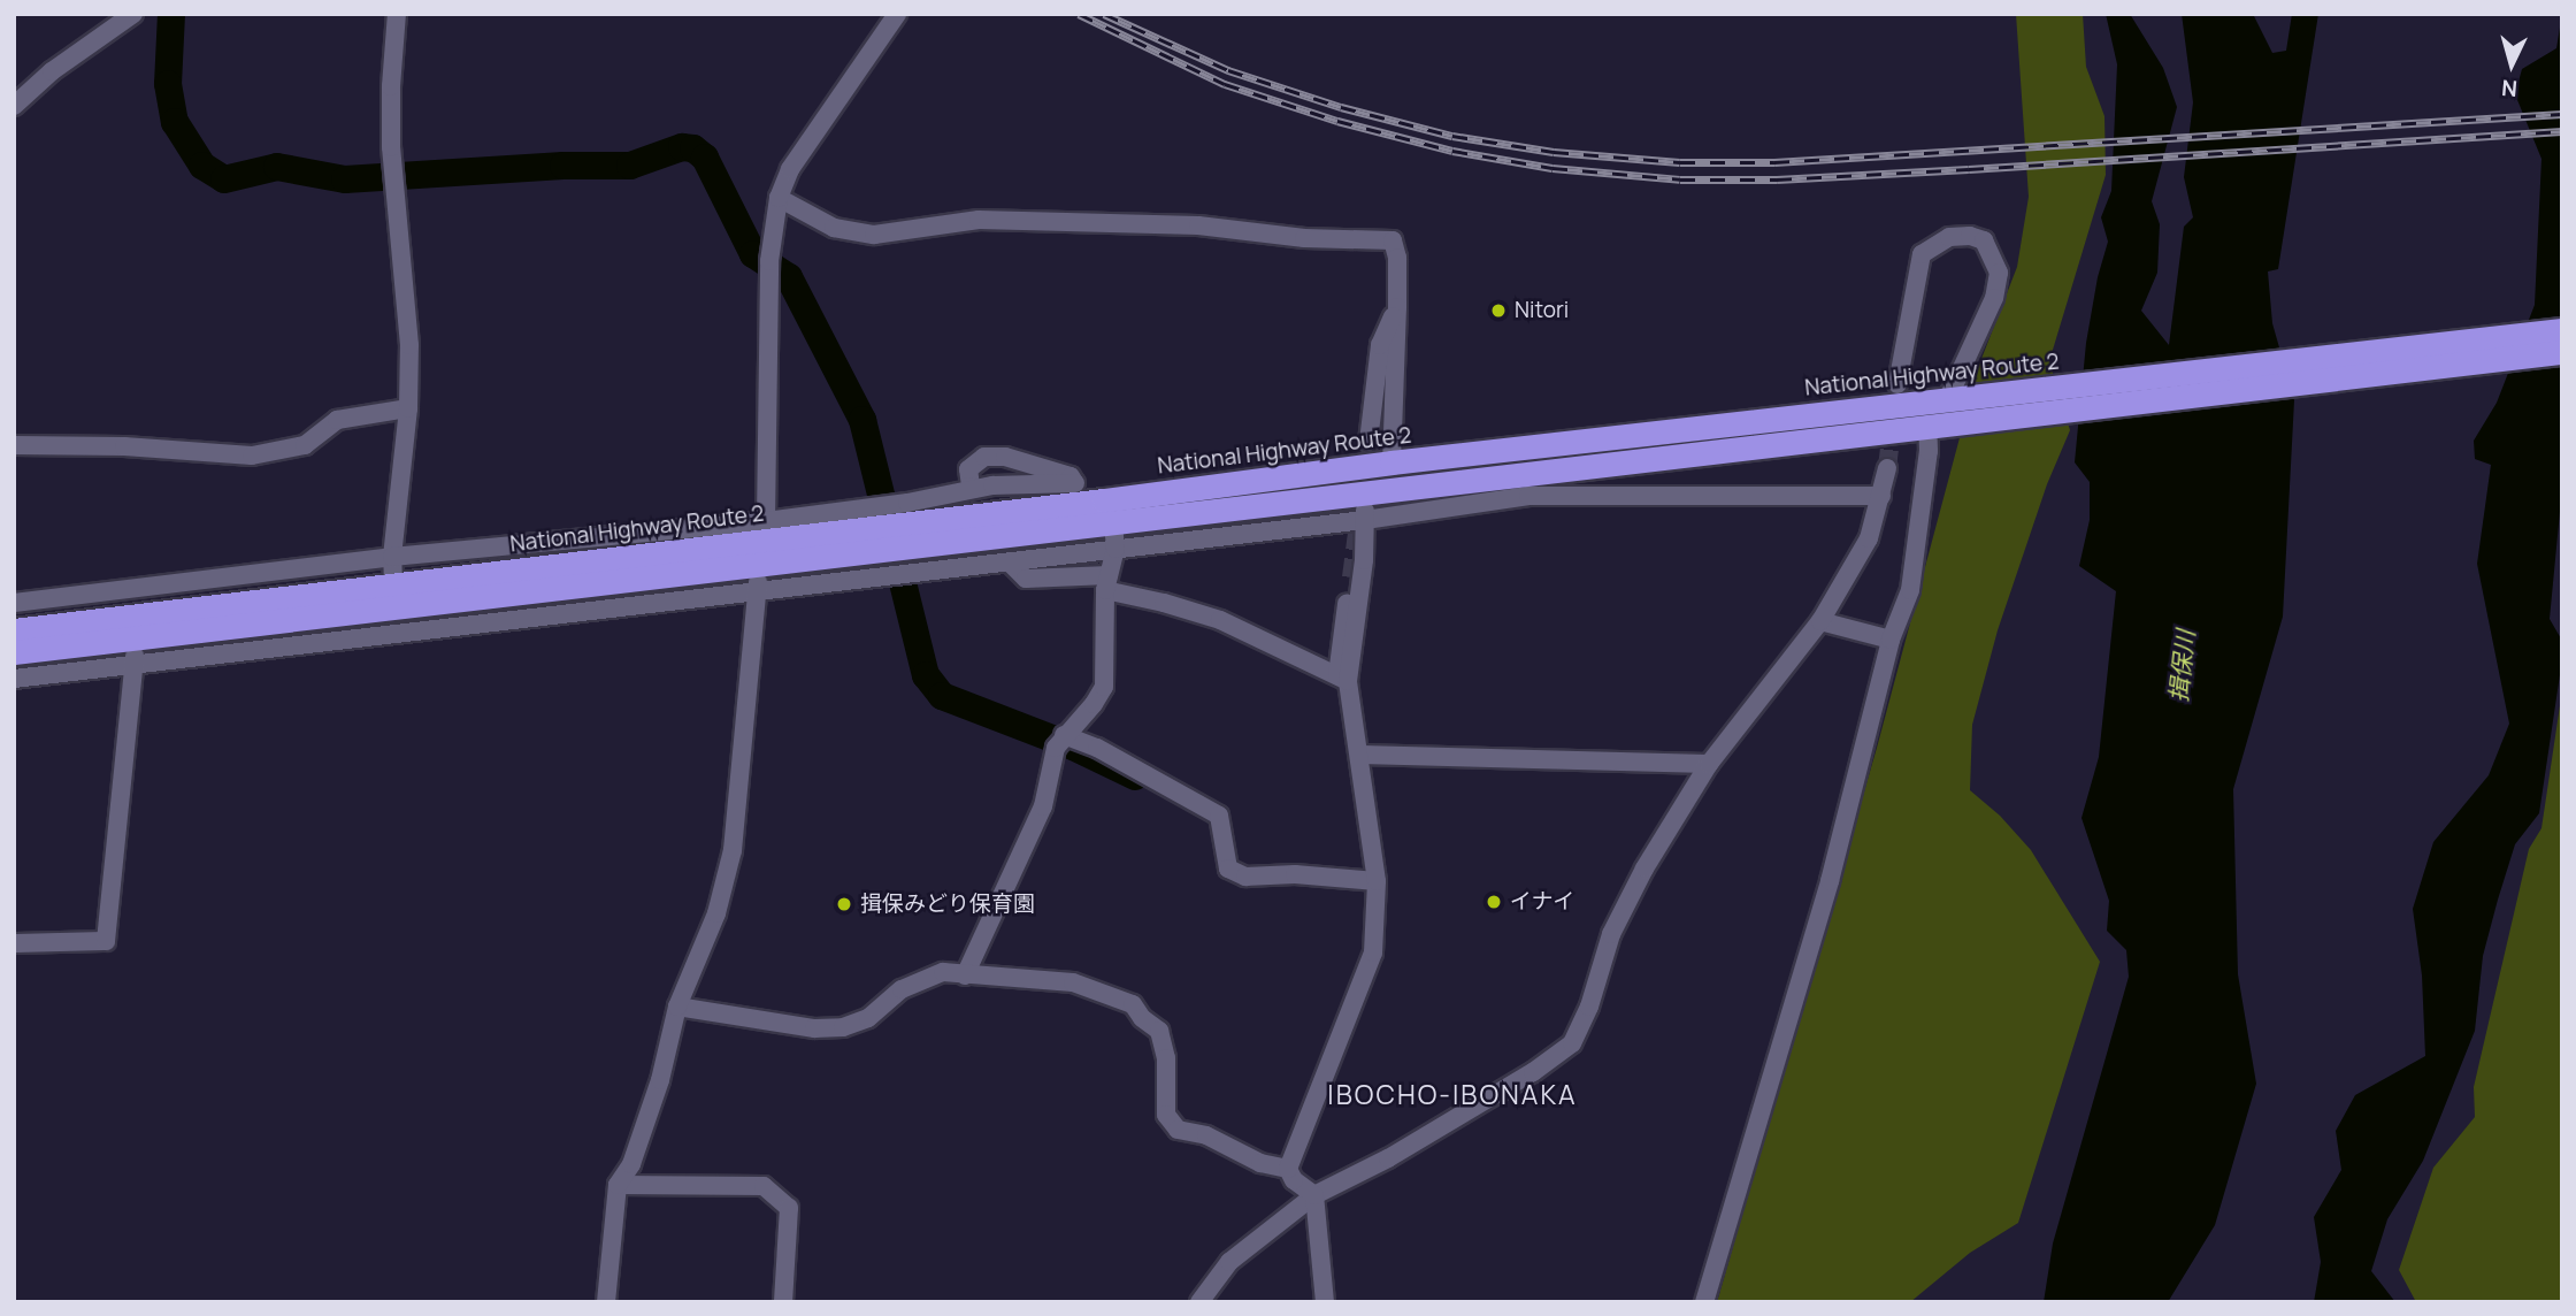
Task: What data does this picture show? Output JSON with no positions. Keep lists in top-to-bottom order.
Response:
{
  "streets": {
    "highway": ["National Highway Route 2"]
  },
  "districts": ["IBOCHO-IBONAKA"],
  "water": ["揖保川"],
  "places": ["Nitori", "イナイ", "揖保みどり保育園"],
  "north": "bottom"
}
